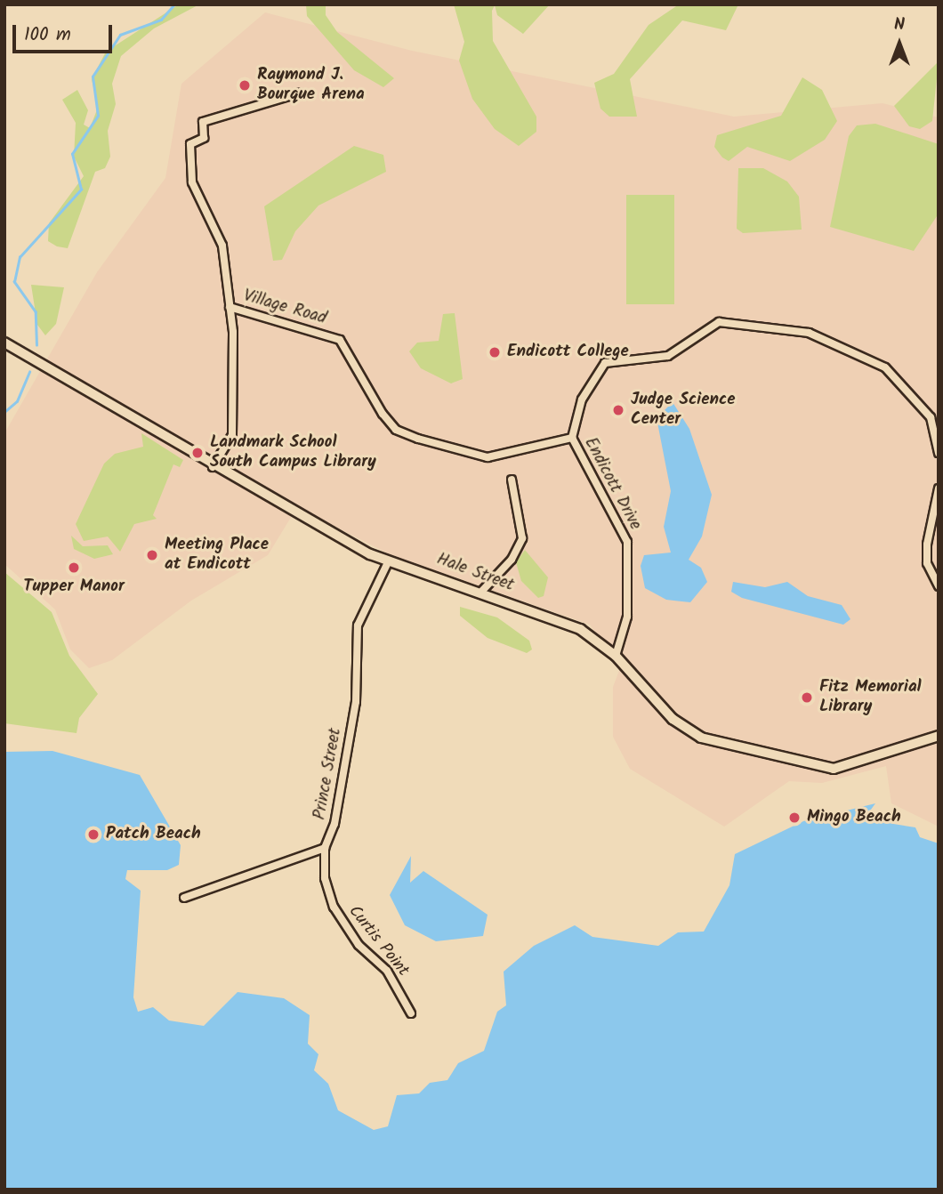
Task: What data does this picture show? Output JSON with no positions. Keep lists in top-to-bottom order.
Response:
{
  "streets": {
    "main road": ["Hale Street"],
    "street": [
      "Village Road",
      "Endicott Drive",
      "Prince Street",
      "Curtis Point"
    ]
  },
  "crossings": [
    ["Village Road", "Endicott Drive"],
    ["Endicott Drive", "Hale Street"],
    ["Hale Street", "Prince Street"],
    ["Prince Street", "Curtis Point"]
  ],
  "places": [
    "Raymond J. Bourque Arena",
    "Endicott College",
    "Judge Science Center",
    "Landmark School South Campus Library",
    "Meeting Place at Endicott",
    "Tupper Manor",
    "Fitz Memorial Library",
    "Mingo Beach",
    "Patch Beach"
  ],
  "scale_bar": "100 m",
  "north": "top"
}
